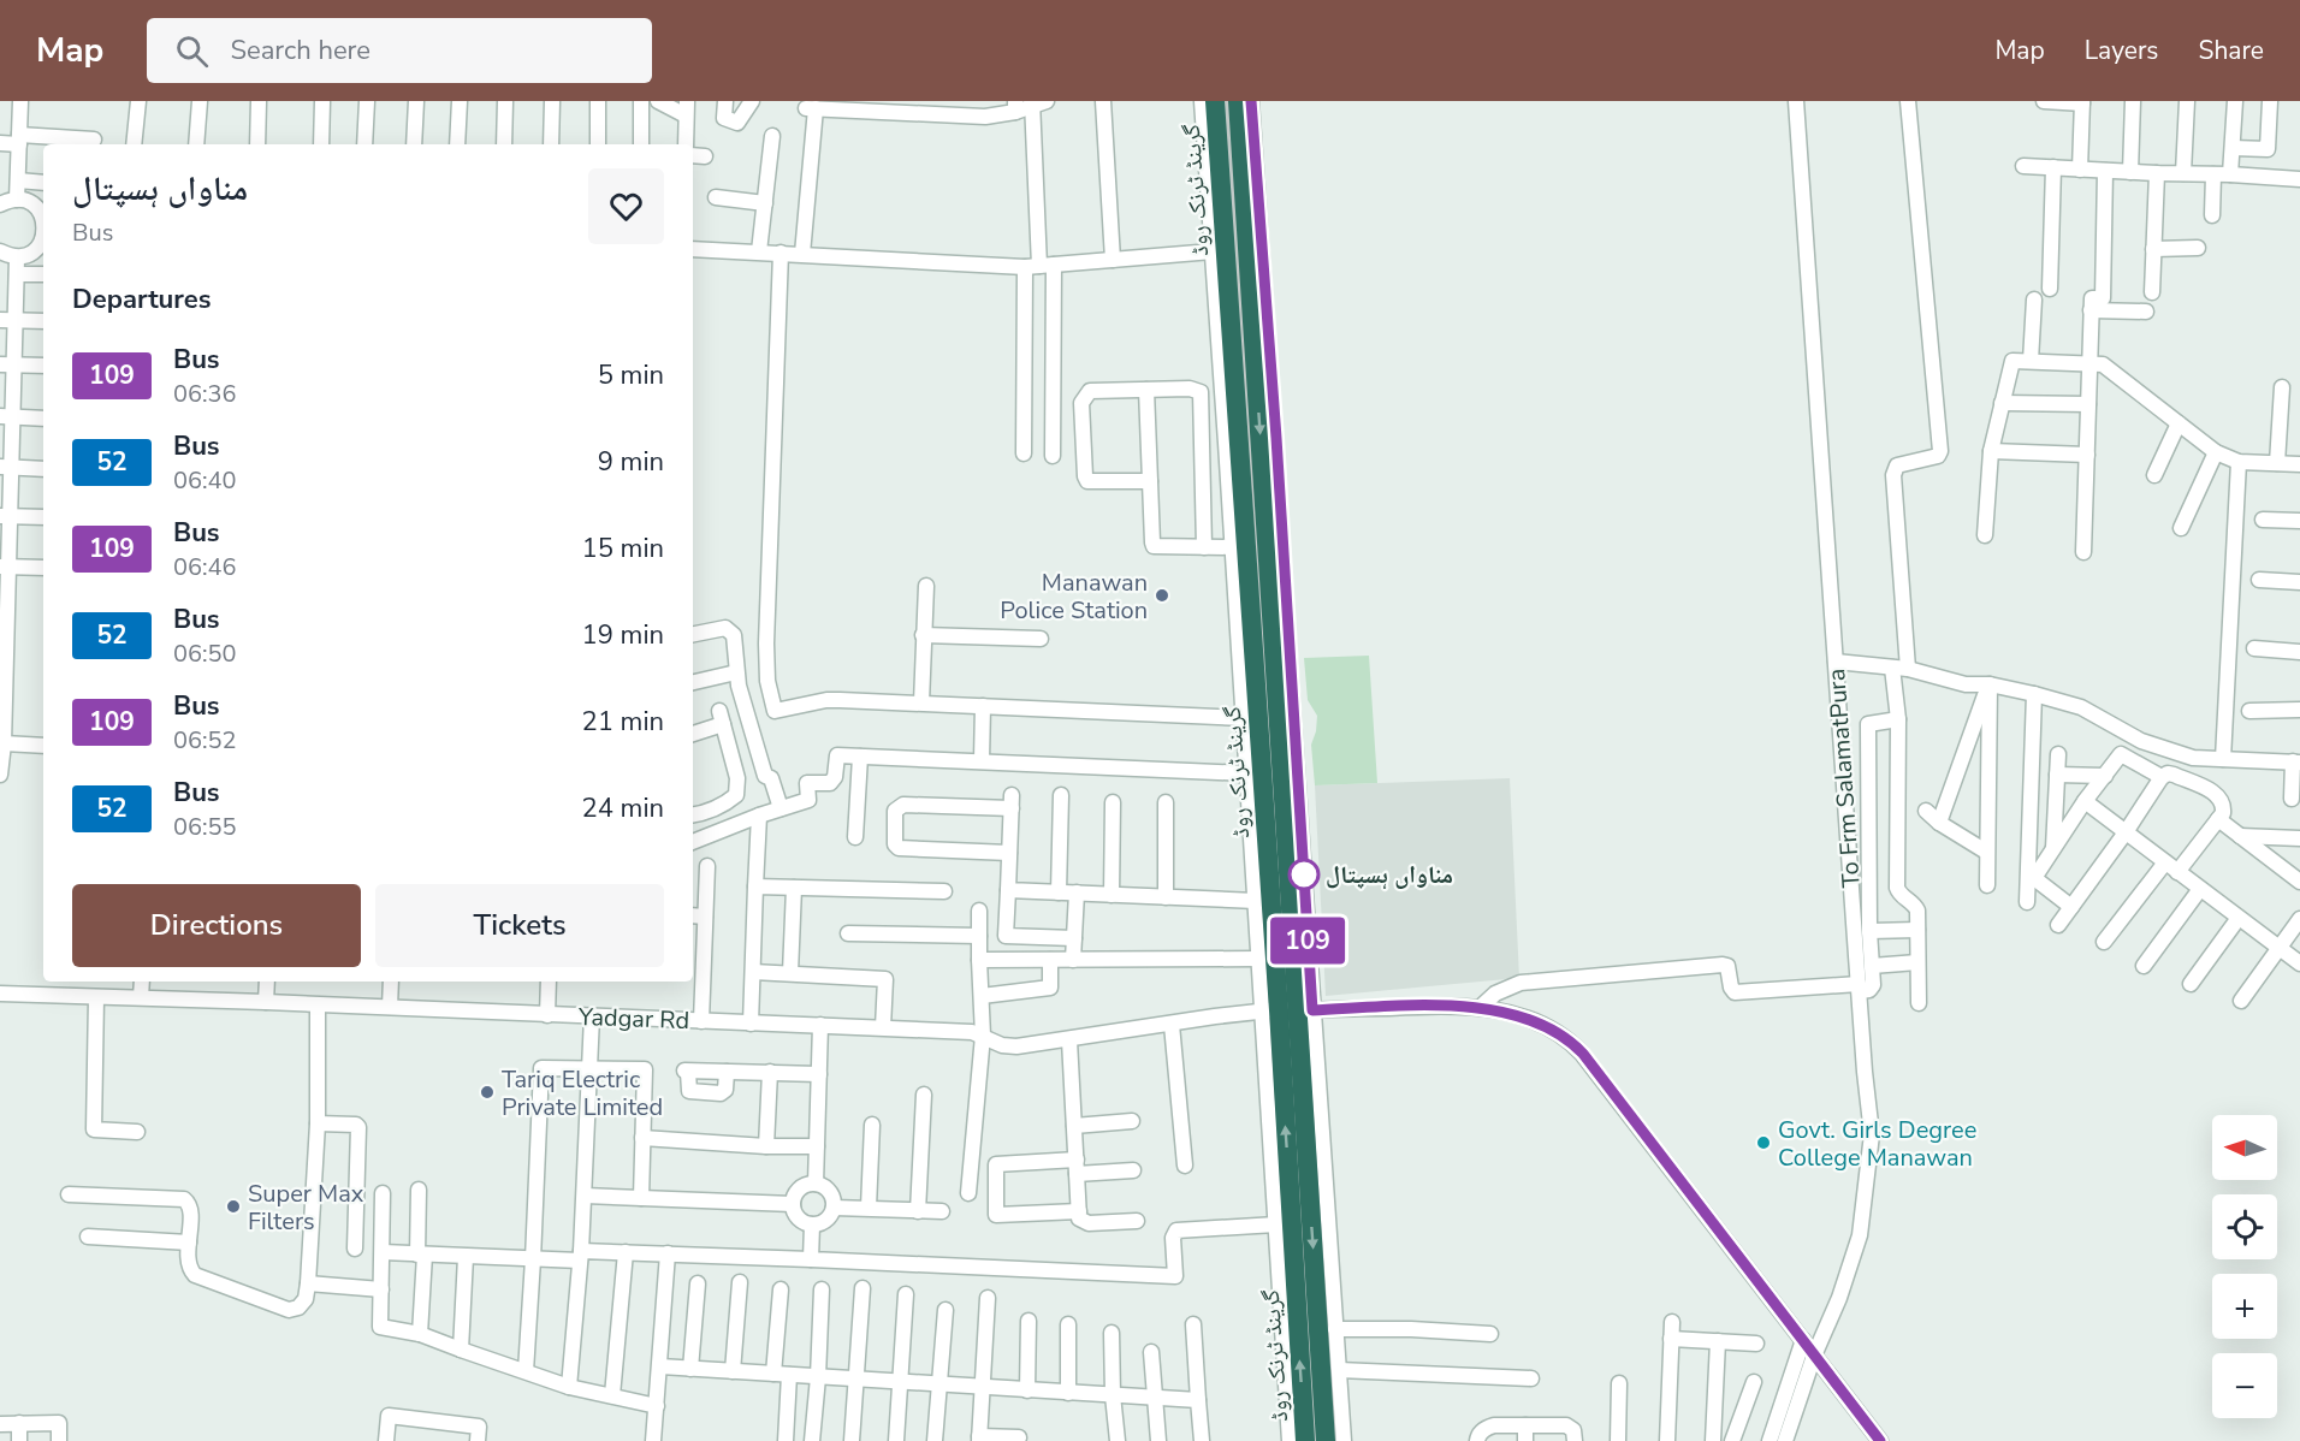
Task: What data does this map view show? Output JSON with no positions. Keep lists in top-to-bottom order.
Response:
{
  "streets": {
    "highway": ["گرینڈ ٹرنک روڈ"],
    "street": ["To Frm SalamatPura", "Yadgar Rd"]
  },
  "crossings": [
    ["گرینڈ ٹرنک روڈ", "Yadgar Rd"],
    ["To Frm SalamatPura", "Yadgar Rd"]
  ],
  "places": [
    "Manawan Police Station",
    "مناواں ہسپتال",
    "Tariq Electric Private Limited",
    "Govt. Girls Degree College Manawan",
    "Super Max Filters"
  ],
  "lines": ["bus line 109"],
  "north": "left",
  "page": {
    "header": "Map",
    "search": "Search here",
    "nav": ["Map", "Layers", "Share"],
    "on_map": "109",
    "heading": [
      ["مناواں ہسپتال", "Bus"],
      "Departures"
    ],
    "list": [
      {
        "mark": "109",
        "name": "Bus",
        "note": "06:36",
        "value": "5 min"
      },
      {
        "mark": "52",
        "name": "Bus",
        "note": "06:40",
        "value": "9 min"
      },
      {
        "mark": "109",
        "name": "Bus",
        "note": "06:46",
        "value": "15 min"
      },
      {
        "mark": "52",
        "name": "Bus",
        "note": "06:50",
        "value": "19 min"
      },
      {
        "mark": "109",
        "name": "Bus",
        "note": "06:52",
        "value": "21 min"
      },
      {
        "mark": "52",
        "name": "Bus",
        "note": "06:55",
        "value": "24 min"
      }
    ],
    "buttons": ["Directions", "Tickets"],
    "map_buttons": ["+", "−"]
  }
}
